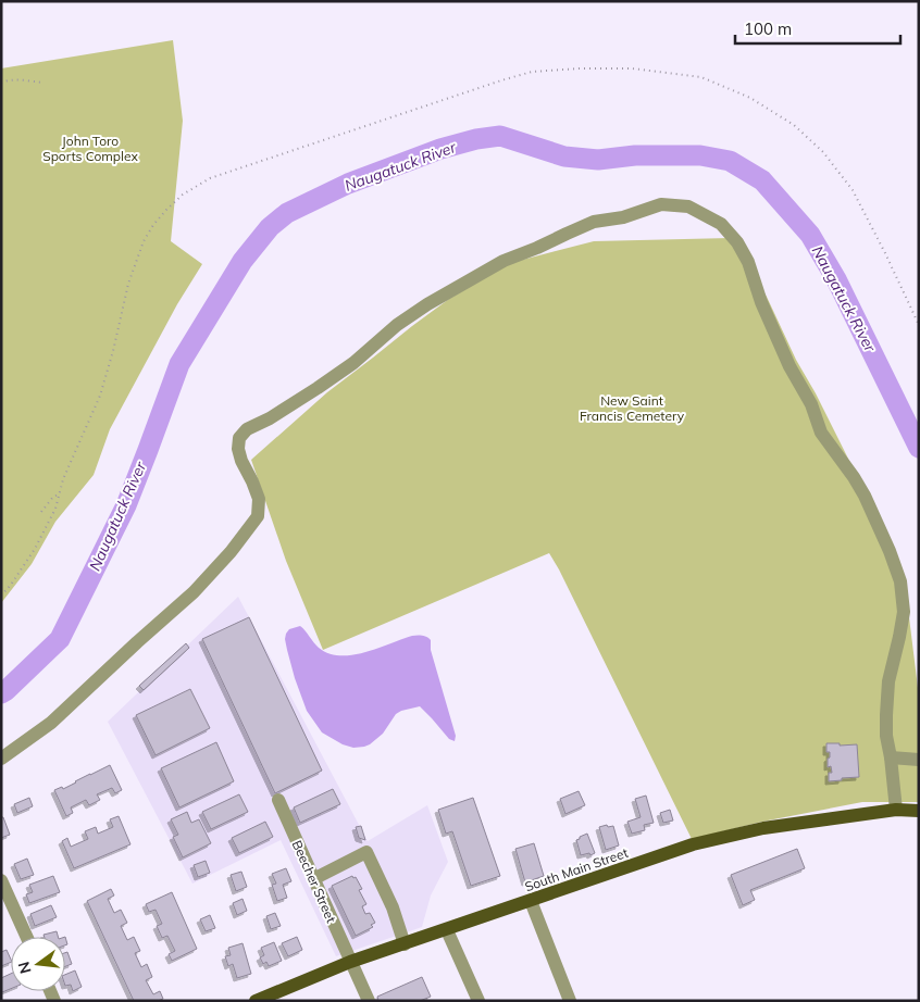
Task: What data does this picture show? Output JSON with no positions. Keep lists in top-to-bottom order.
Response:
{
  "streets": {
    "main road": ["South Main Street"],
    "street": ["Beecher Street"]
  },
  "crossings": [
    ["South Main Street", "Beecher Street"]
  ],
  "water": ["Naugatuck River"],
  "parks": ["John Toro Sports Complex", "New Saint Francis Cemetery"],
  "scale_bar": "100 m",
  "north": "left"
}
